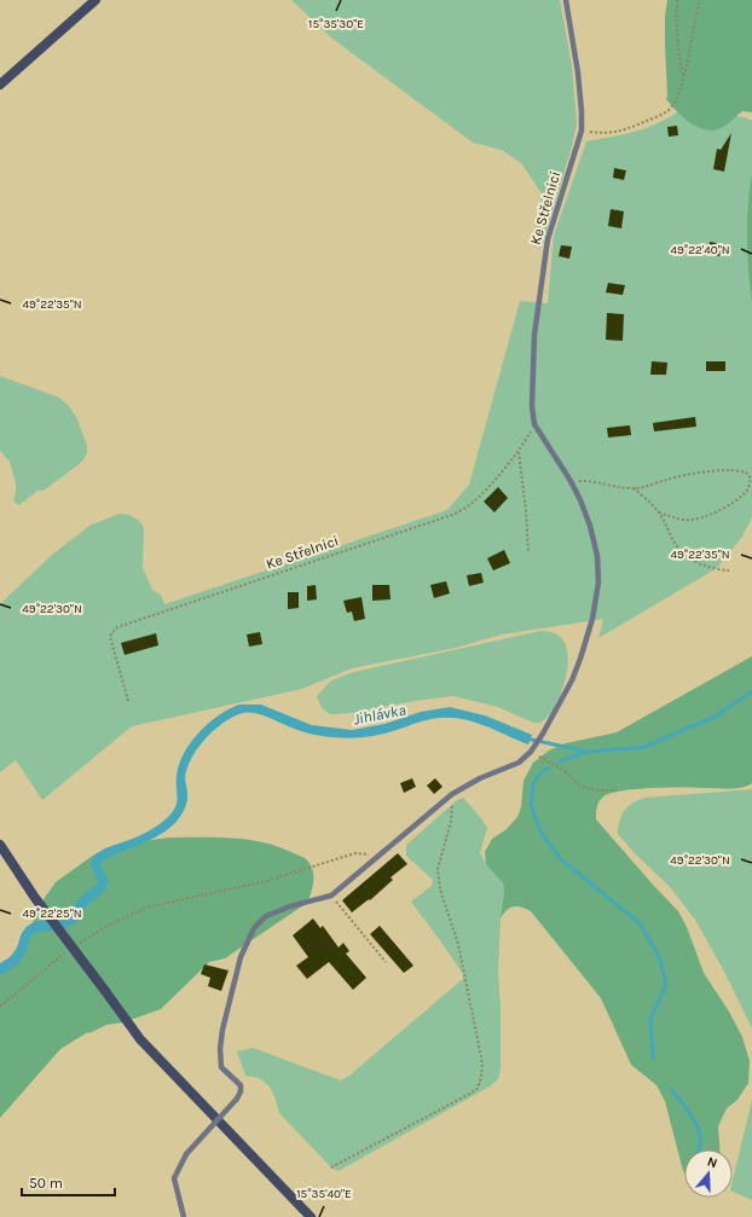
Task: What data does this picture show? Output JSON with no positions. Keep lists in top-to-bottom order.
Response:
{
  "streets": {
    "lane": ["Ke Střelnici"]
  },
  "water": ["Jihlávka"],
  "scale_bar": "50 m",
  "north": "top",
  "coordinates": [
    "15°35'30\"E",
    "49°22'40\"N",
    "49°22'35\"N",
    "49°22'30\"N",
    "49°22'25\"N",
    "15°35'40\"E"
  ]
}
